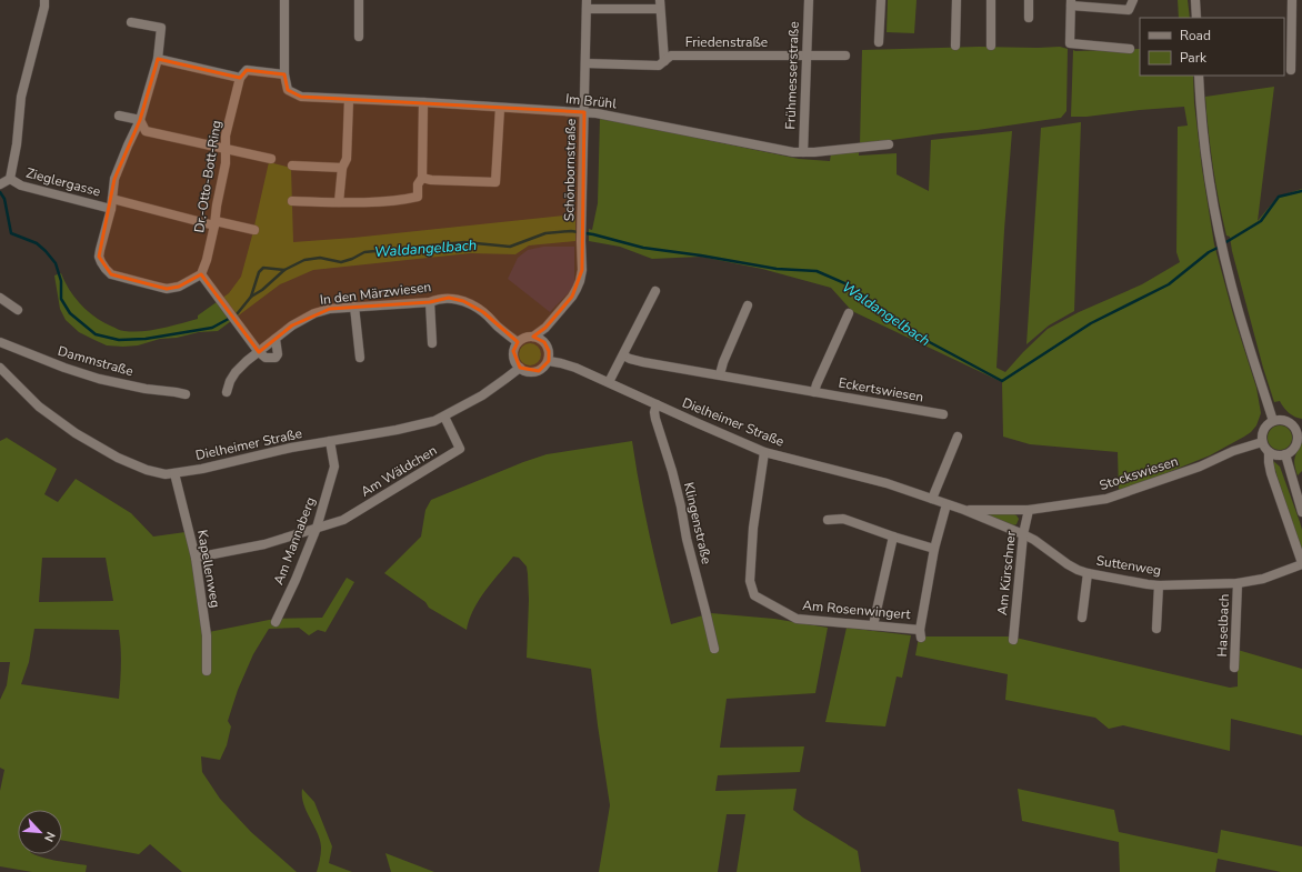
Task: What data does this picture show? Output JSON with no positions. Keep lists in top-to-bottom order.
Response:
{
  "streets": {
    "street": [
      "Friedenstraße",
      "Frühmesserstraße",
      "Im Brühl",
      "Schönbornstraße",
      "Dr.-Otto-Bott-Ring",
      "Zieglergasse",
      "In den Märzwiesen",
      "Dammstraße",
      "Eckertswiesen",
      "Dielheimer Straße",
      "Am Wäldchen",
      "Stockswiesen",
      "Klingenstraße",
      "Am Mannaberg",
      "Suttenweg",
      "Kapellenweg",
      "Am Kürschner",
      "Am Rosenwingert",
      "Haselbach"
    ]
  },
  "crossings": [
    ["Friedenstraße", "Frühmesserstraße"],
    ["Friedenstraße", "Schönbornstraße"],
    ["Frühmesserstraße", "Im Brühl"],
    ["Im Brühl", "Schönbornstraße"],
    ["Schönbornstraße", "In den Märzwiesen"],
    ["Schönbornstraße", "Dielheimer Straße"],
    ["Dr.-Otto-Bott-Ring", "Zieglergasse"],
    ["In den Märzwiesen", "Dielheimer Straße"],
    ["Dielheimer Straße", "Am Wäldchen"],
    ["Dielheimer Straße", "Stockswiesen"],
    ["Dielheimer Straße", "Klingenstraße"],
    ["Dielheimer Straße", "Am Mannaberg"],
    ["Dielheimer Straße", "Suttenweg"],
    ["Dielheimer Straße", "Kapellenweg"],
    ["Dielheimer Straße", "Am Rosenwingert"],
    ["Am Wäldchen", "Am Mannaberg"],
    ["Stockswiesen", "Suttenweg"],
    ["Stockswiesen", "Am Kürschner"],
    ["Suttenweg", "Am Kürschner"],
    ["Suttenweg", "Haselbach"]
  ],
  "water": ["Waldangelbach"],
  "legend": ["Road", "Park"],
  "north": "bottom right"
}
